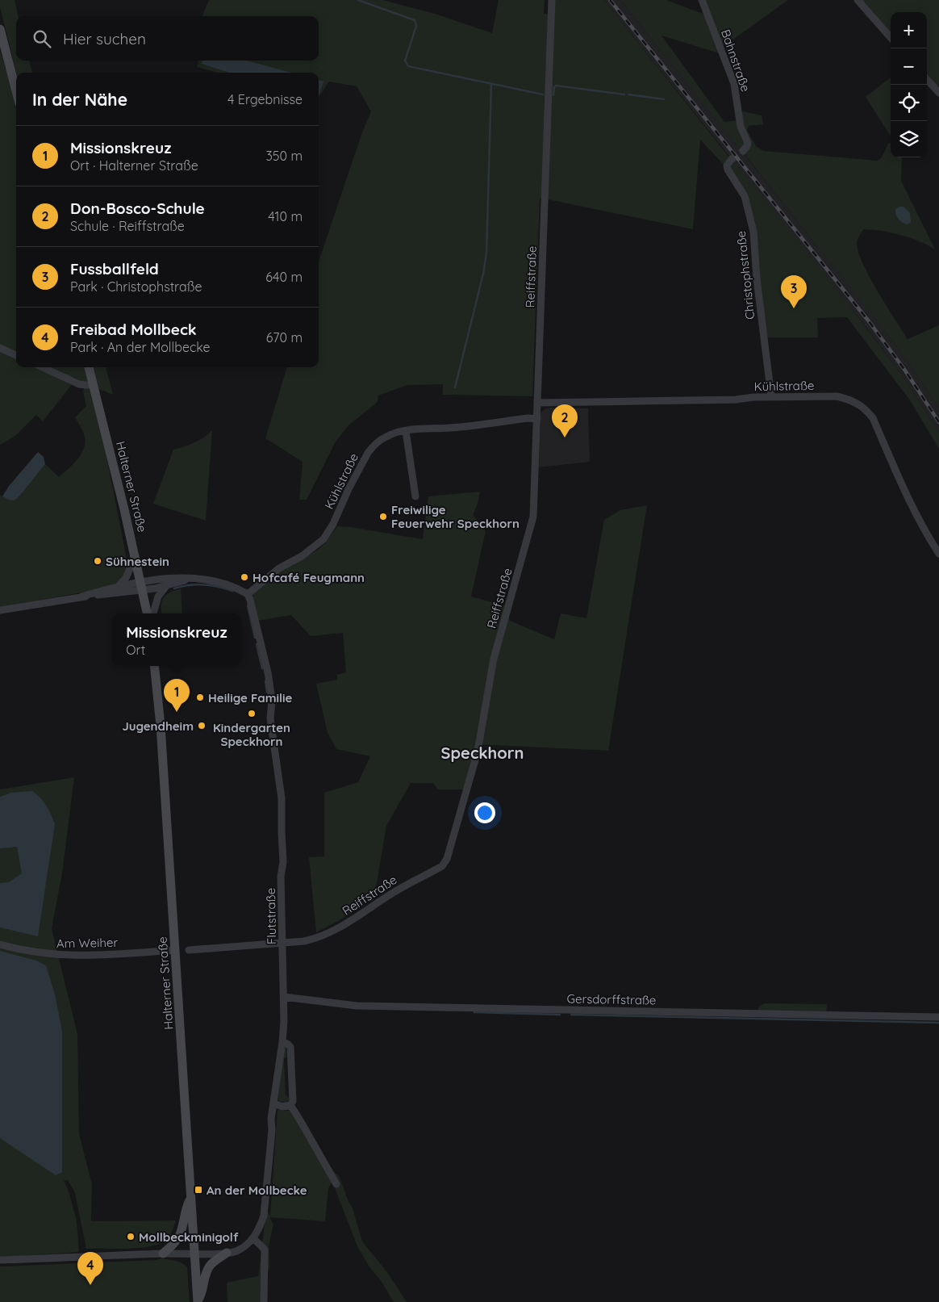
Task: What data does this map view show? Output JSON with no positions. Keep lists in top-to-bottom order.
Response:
{
  "streets": {
    "main road": ["Halterner Straße"],
    "street": [
      "Bahnstraße",
      "Christophstraße",
      "Reiffstraße",
      "Kühlstraße",
      "Flutstraße",
      "Am Weiher",
      "Gersdorffstraße"
    ]
  },
  "crossings": [
    ["Christophstraße", "Kühlstraße"],
    ["Reiffstraße", "Kühlstraße"],
    ["Reiffstraße", "Flutstraße"],
    ["Kühlstraße", "Flutstraße"],
    ["Halterner Straße", "Flutstraße"],
    ["Halterner Straße", "Am Weiher"],
    ["Flutstraße", "Gersdorffstraße"]
  ],
  "districts": ["Speckhorn"],
  "places": {
    "other": [
      "Freiwilige Feuerwehr Speckhorn",
      "Sühnestein",
      "Hofcafé Feugmann",
      "Heilige Familie",
      "Kindergarten Speckhorn",
      "Jugendheim",
      "Mollbeckminigolf"
    ],
    "transit": ["An der Mollbecke"]
  },
  "page": {
    "map_buttons": ["+", "−"],
    "search": "Hier suchen",
    "heading": ["In der Nähe", "4 Ergebnisse"],
    "list": [
      {
        "mark": "1",
        "name": "Missionskreuz",
        "note": "Ort · Halterner Straße",
        "value": "350 m"
      },
      {
        "mark": "2",
        "name": "Don-Bosco-Schule",
        "note": "Schule · Reiffstraße",
        "value": "410 m"
      },
      {
        "mark": "3",
        "name": "Fussballfeld",
        "note": "Park · Christophstraße",
        "value": "640 m"
      },
      {
        "mark": "4",
        "name": "Freibad Mollbeck",
        "note": "Park · An der Mollbecke",
        "value": "670 m"
      }
    ],
    "pins": [
      "3",
      "2",
      "1",
      "4"
    ],
    "popup": ["Missionskreuz", "Ort"]
  }
}
